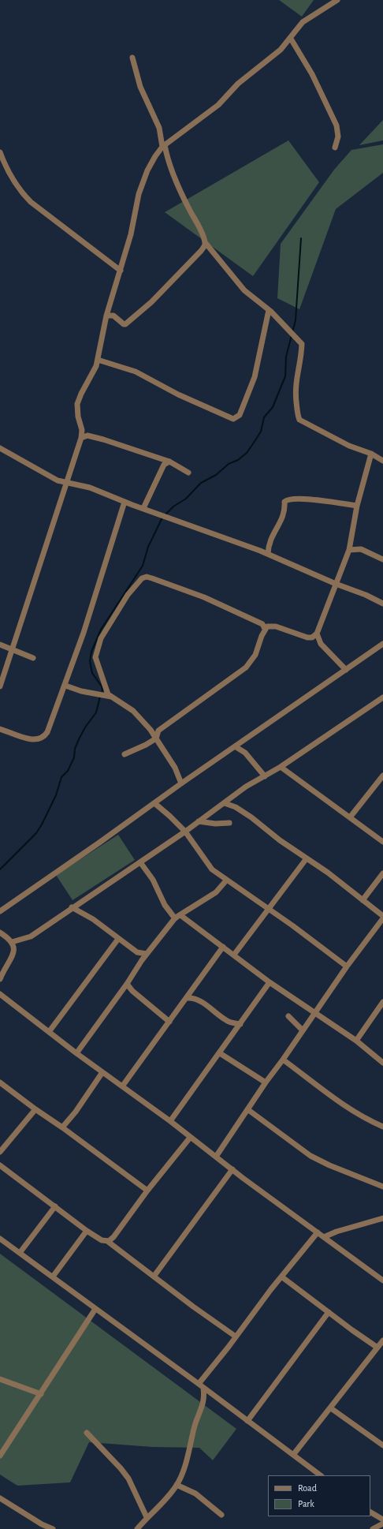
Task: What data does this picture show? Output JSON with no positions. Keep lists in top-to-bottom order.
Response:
{
  "legend": ["Road", "Park"]
}
